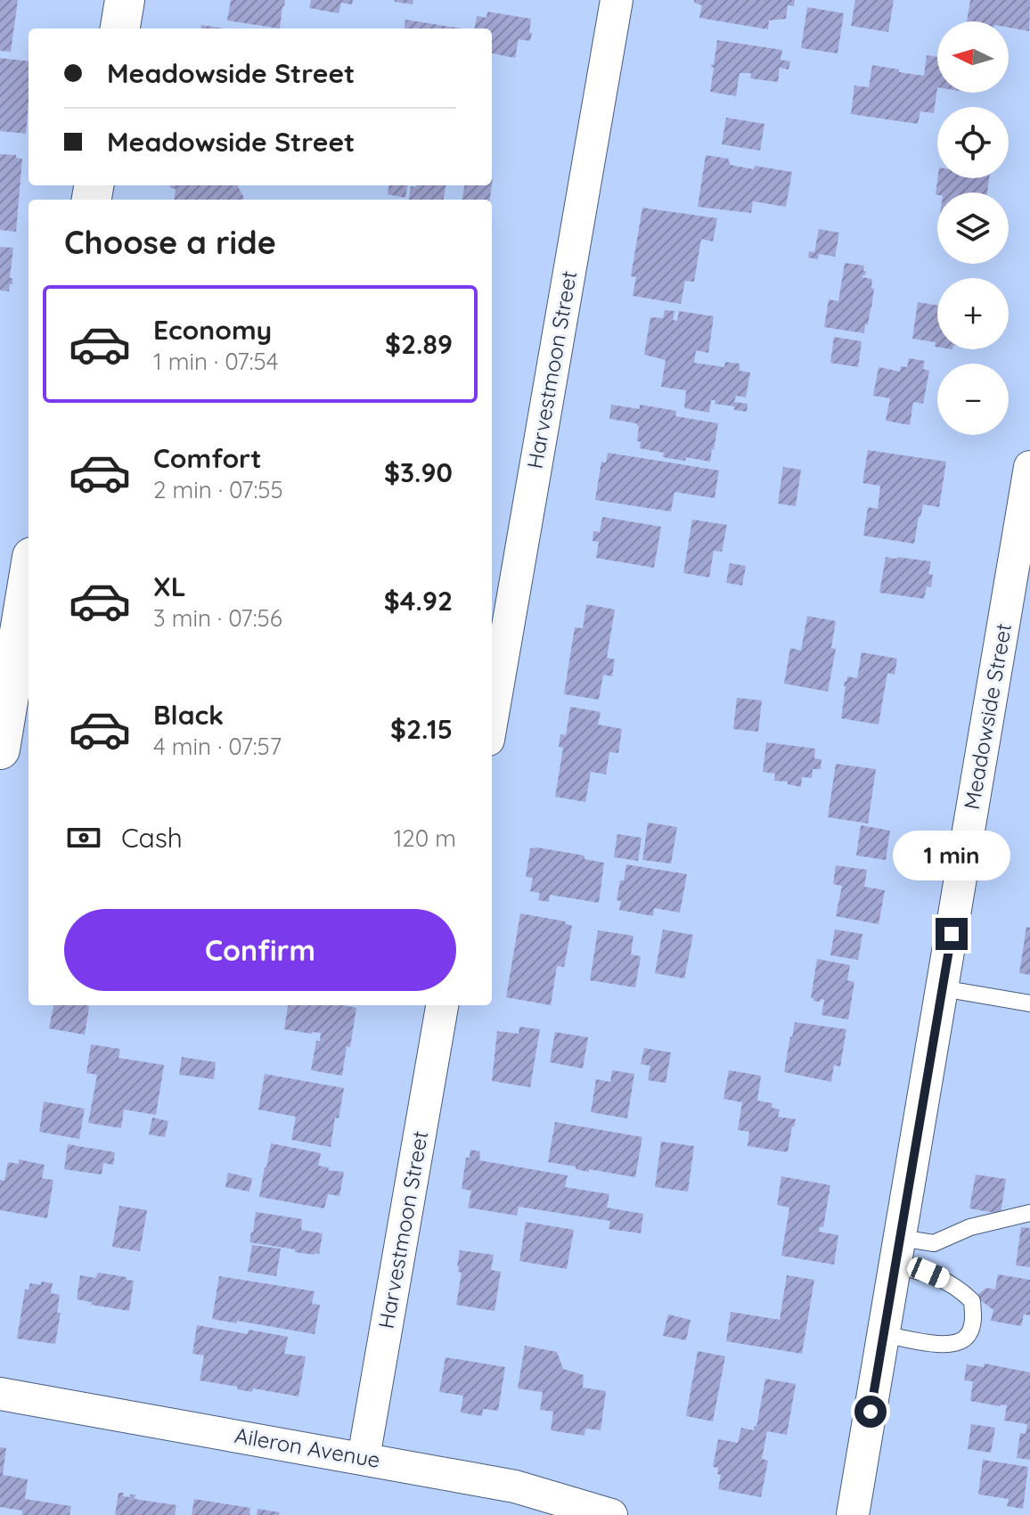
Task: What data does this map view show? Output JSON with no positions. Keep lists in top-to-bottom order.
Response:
{
  "streets": {
    "street": ["Harvestmoon Street", "Meadowside Street", "Aileron Avenue"]
  },
  "crossings": [
    ["Harvestmoon Street", "Aileron Avenue"]
  ],
  "north": "left",
  "page": {
    "map_buttons": ["+", "−"],
    "banner": ["Meadowside Street", "Meadowside Street"],
    "heading": "Choose a ride",
    "list": [
      {
        "name": "Economy",
        "note": "1 min · 07:54",
        "value": "$2.89"
      },
      {
        "name": "Comfort",
        "note": "2 min · 07:55",
        "value": "$3.90"
      },
      {
        "name": "XL",
        "note": "3 min · 07:56",
        "value": "$4.92"
      },
      {
        "name": "Black",
        "note": "4 min · 07:57",
        "value": "$2.15"
      }
    ],
    "pay": ["Cash", "120 m"],
    "bubble": "1 min",
    "buttons": "Confirm"
  }
}
